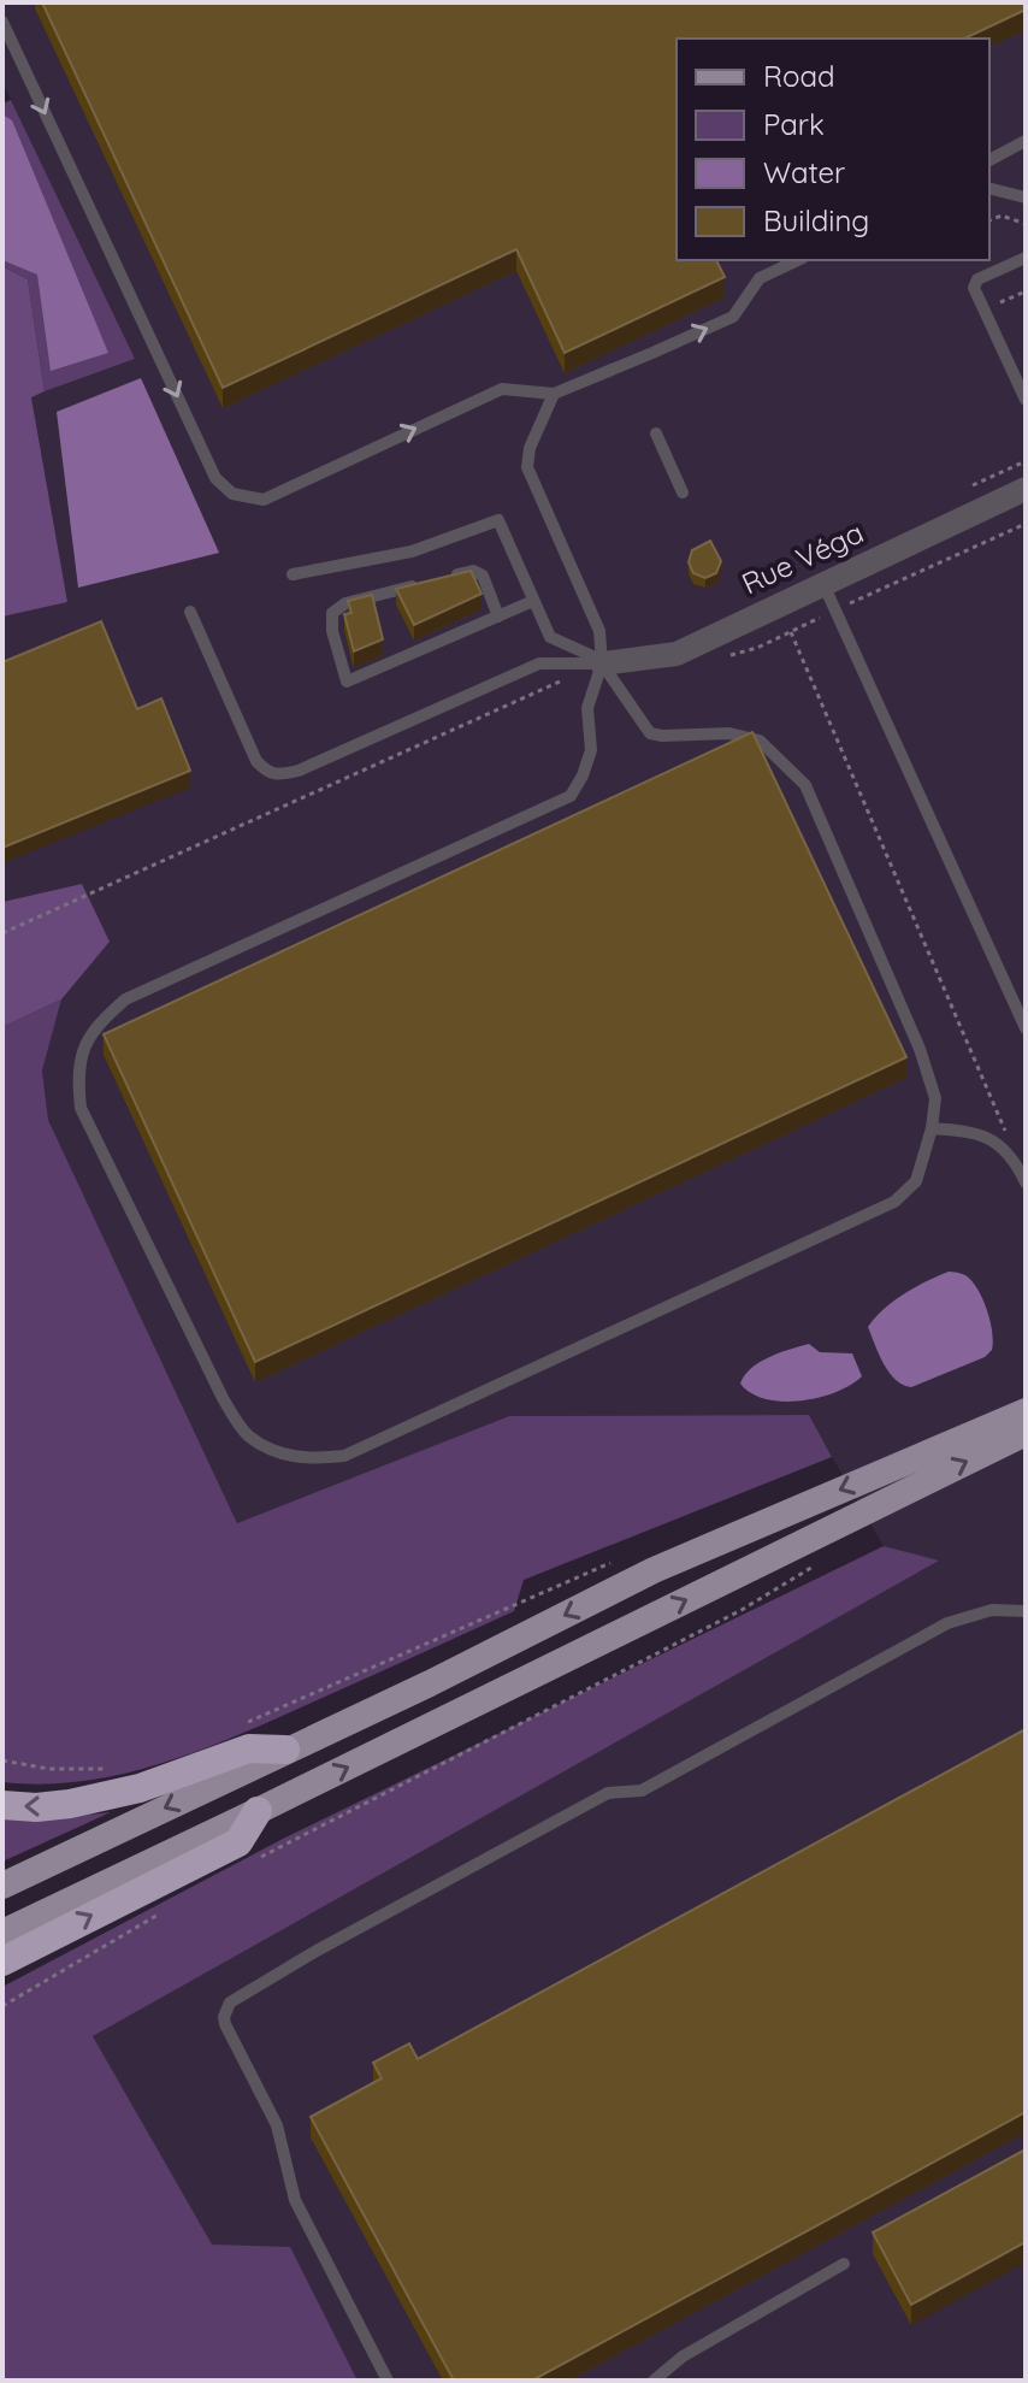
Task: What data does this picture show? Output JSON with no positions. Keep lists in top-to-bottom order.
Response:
{
  "streets": {
    "street": ["Rue Véga"]
  },
  "legend": [
    "Road",
    "Park",
    "Water",
    "Building"
  ]
}
